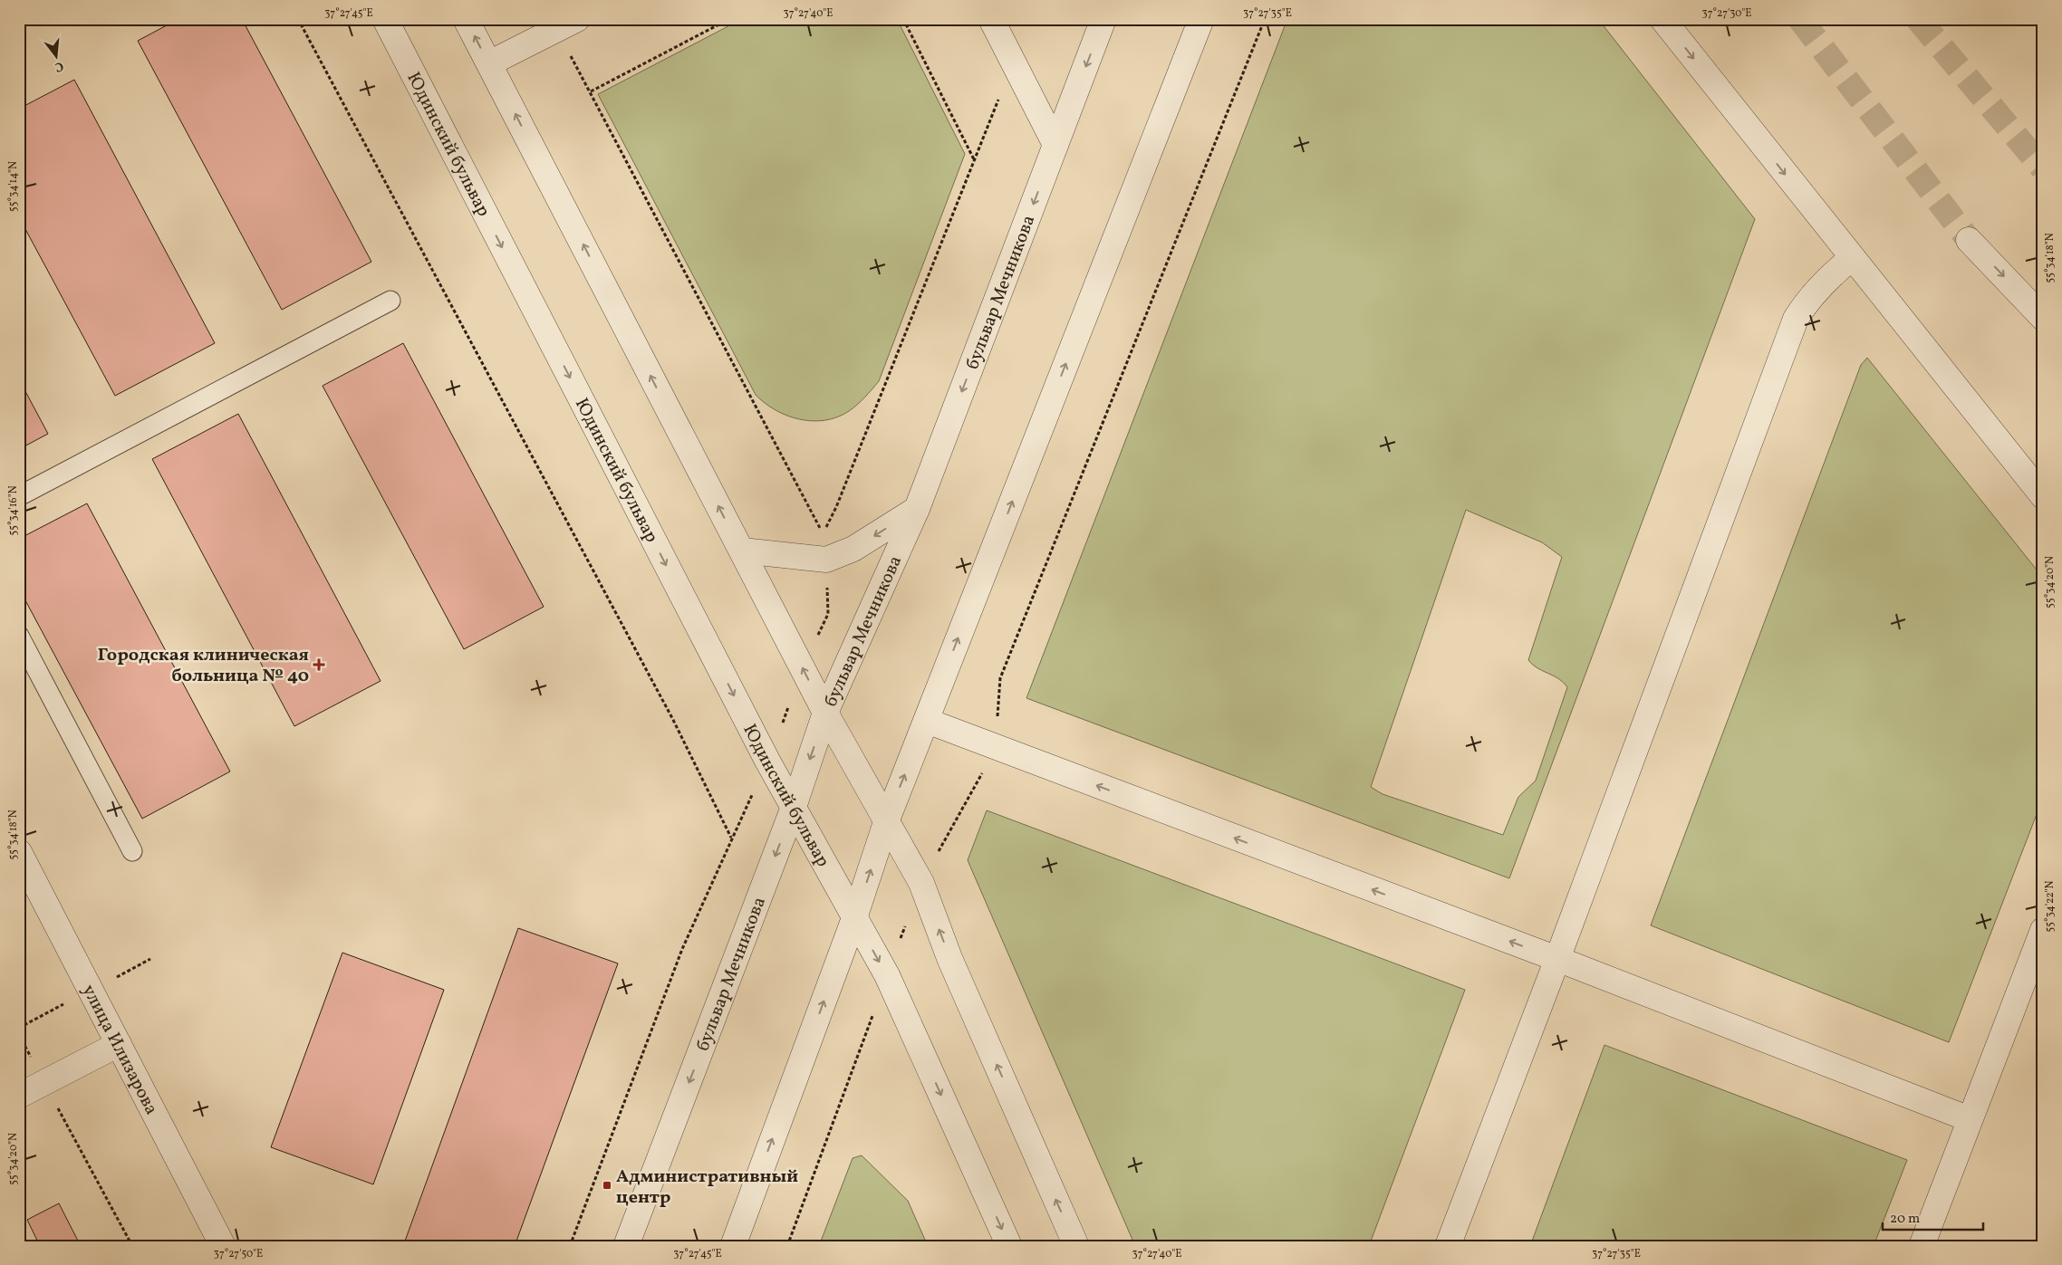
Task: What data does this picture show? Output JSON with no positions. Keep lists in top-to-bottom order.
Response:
{
  "streets": {
    "street": ["Юдинский бульвар", "бульвар Мечникова", "улица Илизарова"]
  },
  "crossings": [
    ["Юдинский бульвар", "бульвар Мечникова"]
  ],
  "places": {
    "health": ["Городская клиническая больница № 40"],
    "transit": ["Административный центр"]
  },
  "scale_bar": "20 m",
  "north": "bottom",
  "coordinates": [
    "37°27'45\"E",
    "37°27'40\"E",
    "37°27'35\"E",
    "37°27'30\"E",
    "55°34'14\"N",
    "55°34'18\"N",
    "55°34'16\"N",
    "55°34'20\"N",
    "55°34'22\"N",
    "37°27'50\"E"
  ]
}
